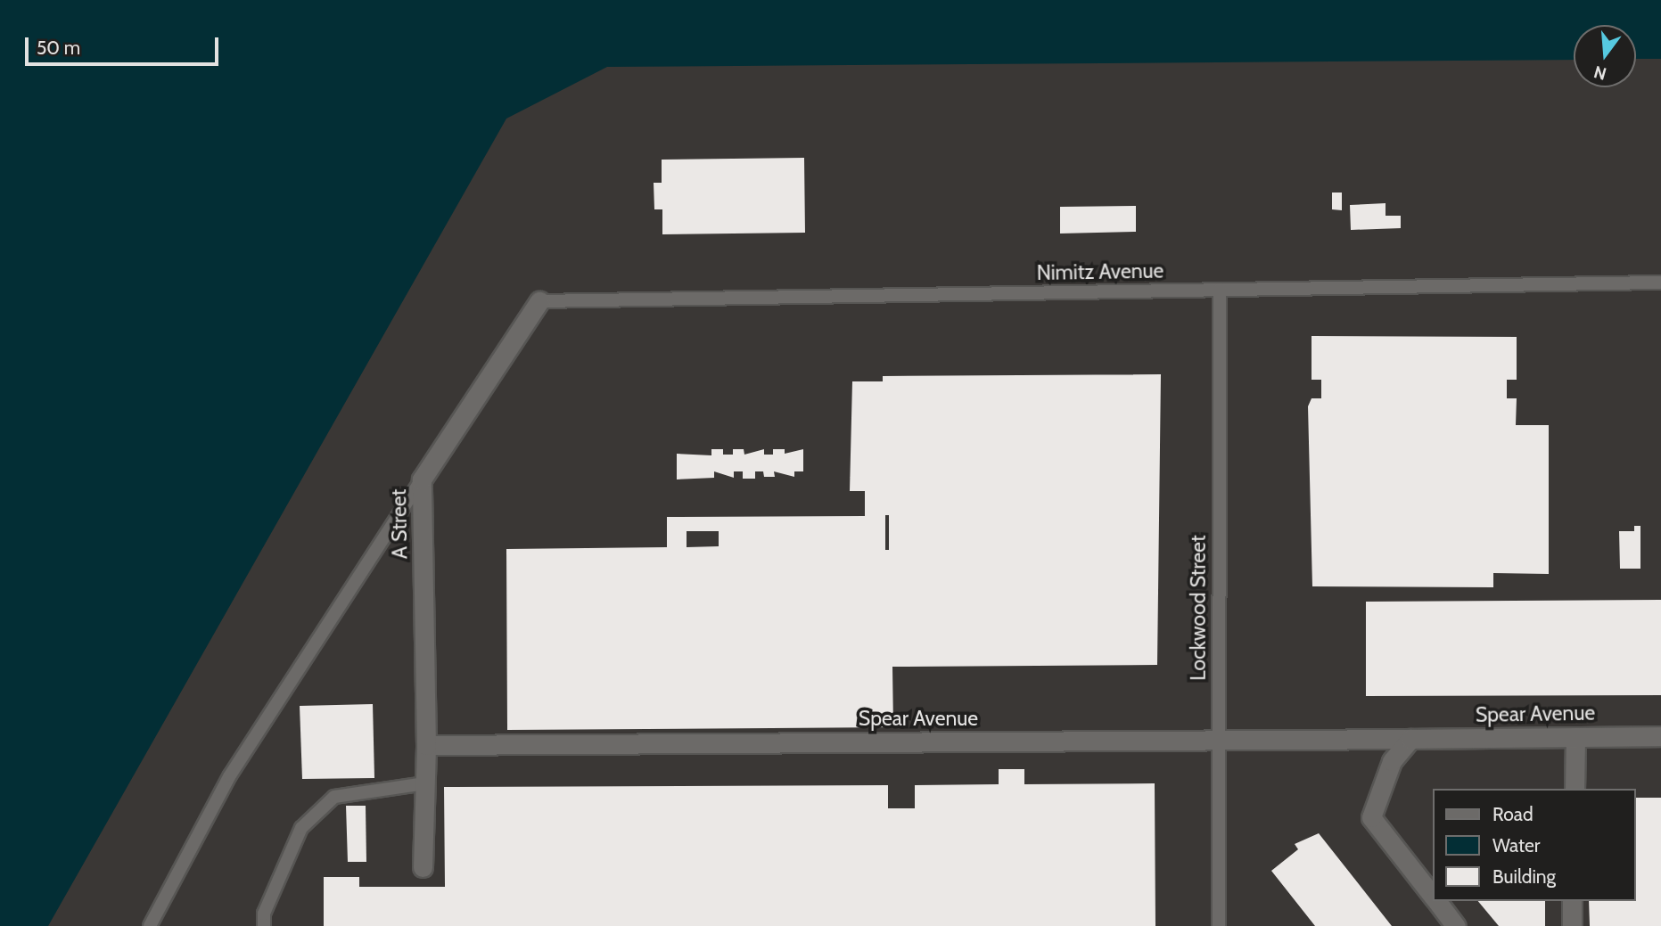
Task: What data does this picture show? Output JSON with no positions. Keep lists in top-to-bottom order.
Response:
{
  "streets": {
    "street": ["A Street", "Spear Avenue"],
    "lane": ["Nimitz Avenue", "Lockwood Street"]
  },
  "crossings": [
    ["Nimitz Avenue", "A Street"],
    ["Nimitz Avenue", "Lockwood Street"],
    ["A Street", "Spear Avenue"],
    ["Lockwood Street", "Spear Avenue"]
  ],
  "legend": ["Road", "Water", "Building"],
  "scale_bar": "50 m",
  "north": "bottom"
}
